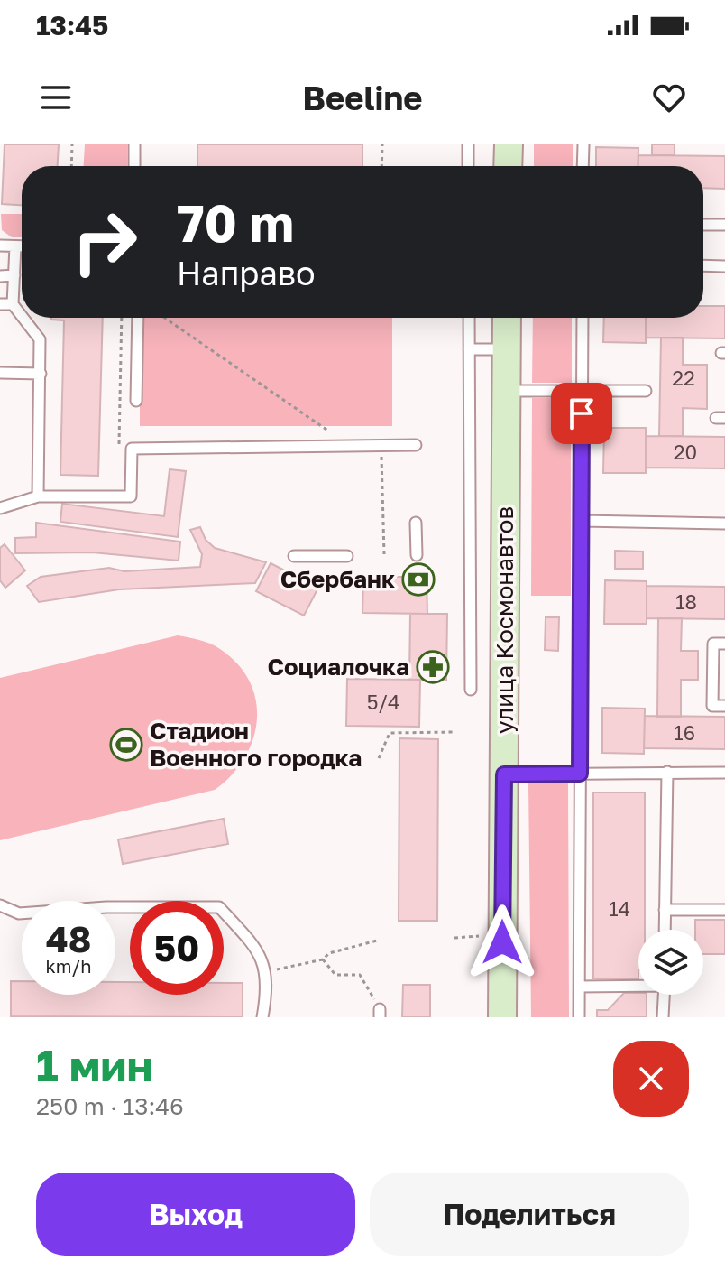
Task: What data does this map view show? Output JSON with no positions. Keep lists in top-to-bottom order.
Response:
{
  "streets": {
    "main road": ["улица Космонавтов"]
  },
  "places": {
    "bank": ["Сбербанк"],
    "pharmacy": ["Социалочка"],
    "sports": ["Стадион Военного городка"]
  },
  "house_numbers": [
    "22",
    "20",
    "18",
    "5/4",
    "16",
    "14"
  ],
  "page": {
    "status": "13:45",
    "header": "Beeline",
    "turn": ["70 m", "Направо"],
    "speed": "48 km/h",
    "limit": "50",
    "heading": ["1 мин", "250 m · 13:46"],
    "buttons": ["Выход", "Поделиться"]
  }
}
